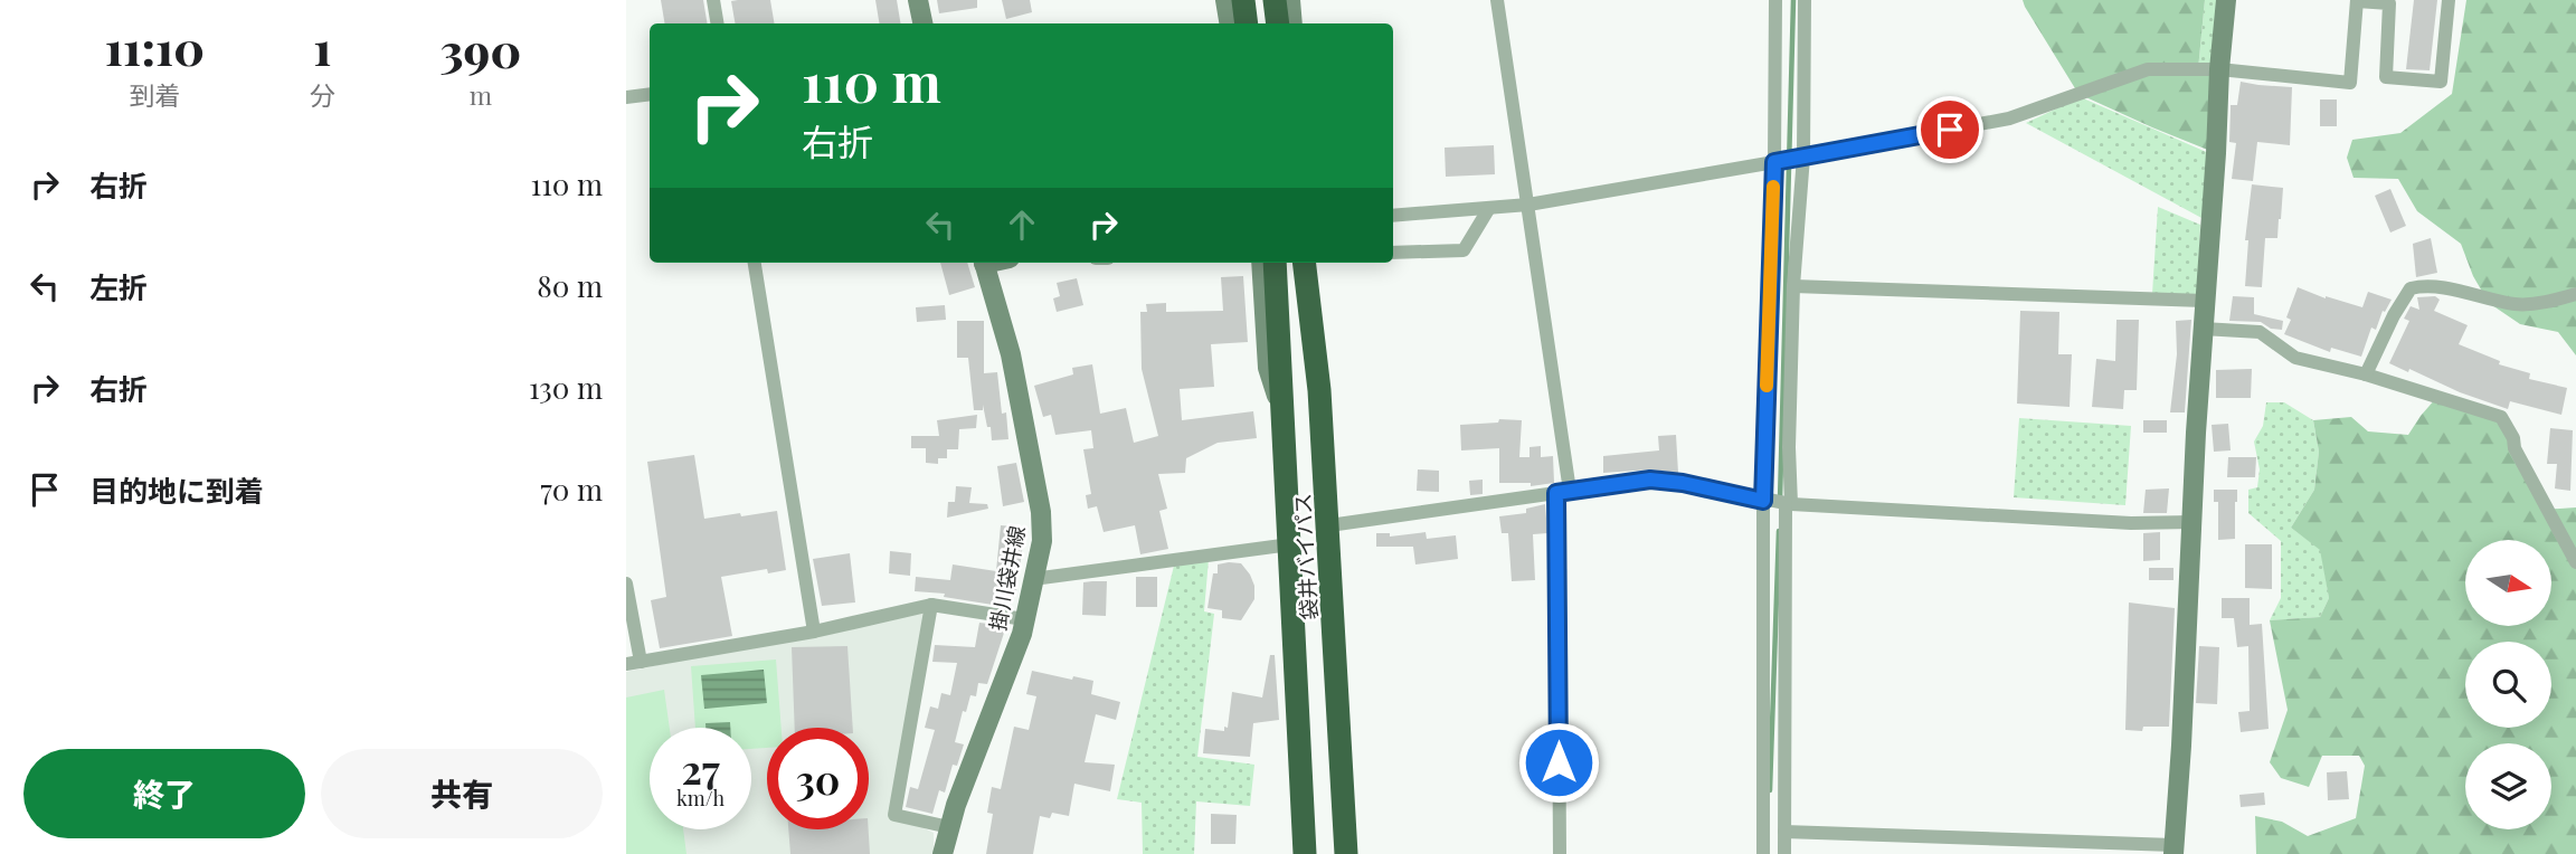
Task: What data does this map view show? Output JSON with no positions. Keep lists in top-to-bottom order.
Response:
{
  "streets": {
    "highway": ["袋井バイパス"],
    "main road": ["掛川袋井線"]
  },
  "north": "right",
  "page": {
    "eta": [
      "11:10",
      "到着",
      "1",
      "分",
      "390",
      "m"
    ],
    "turn": ["110 m", "右折"],
    "list": [
      {
        "name": "右折",
        "value": "110 m"
      },
      {
        "name": "左折",
        "value": "80 m"
      },
      {
        "name": "右折",
        "value": "130 m"
      },
      {
        "name": "目的地に到着",
        "value": "70 m"
      }
    ],
    "speed": "27 km/h",
    "limit": "30",
    "buttons": ["終了", "共有"]
  }
}
